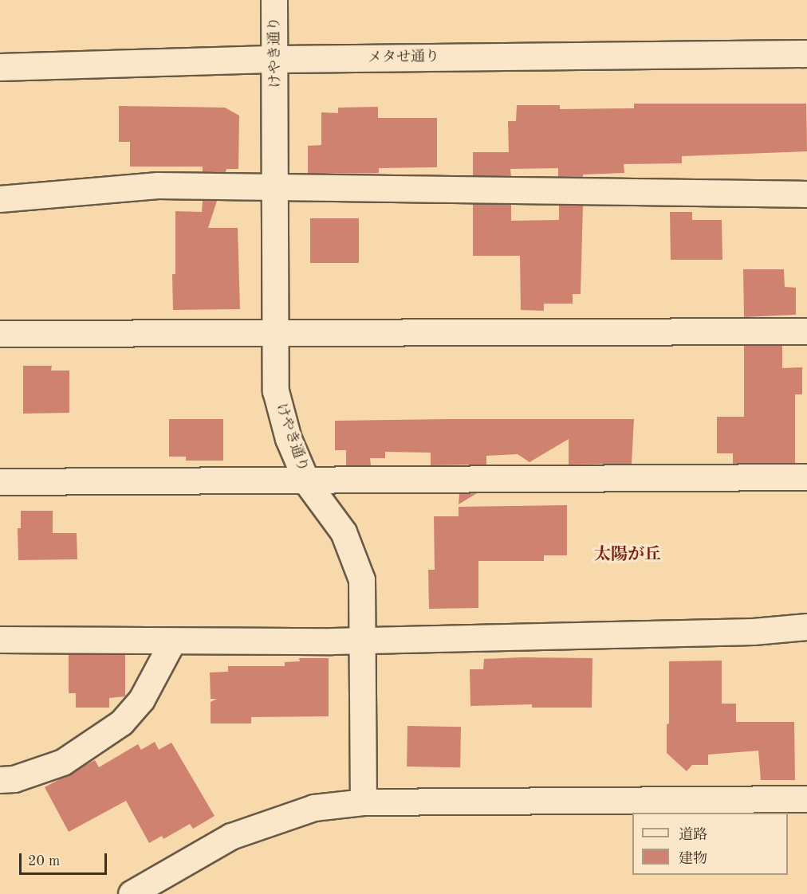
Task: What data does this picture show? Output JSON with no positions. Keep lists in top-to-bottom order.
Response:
{
  "streets": {
    "street": ["けやき通り", "メタせ通り"]
  },
  "crossings": [
    ["けやき通り", "メタせ通り"]
  ],
  "districts": ["太陽が丘"],
  "legend": ["道路", "建物"],
  "scale_bar": "20 m"
}
